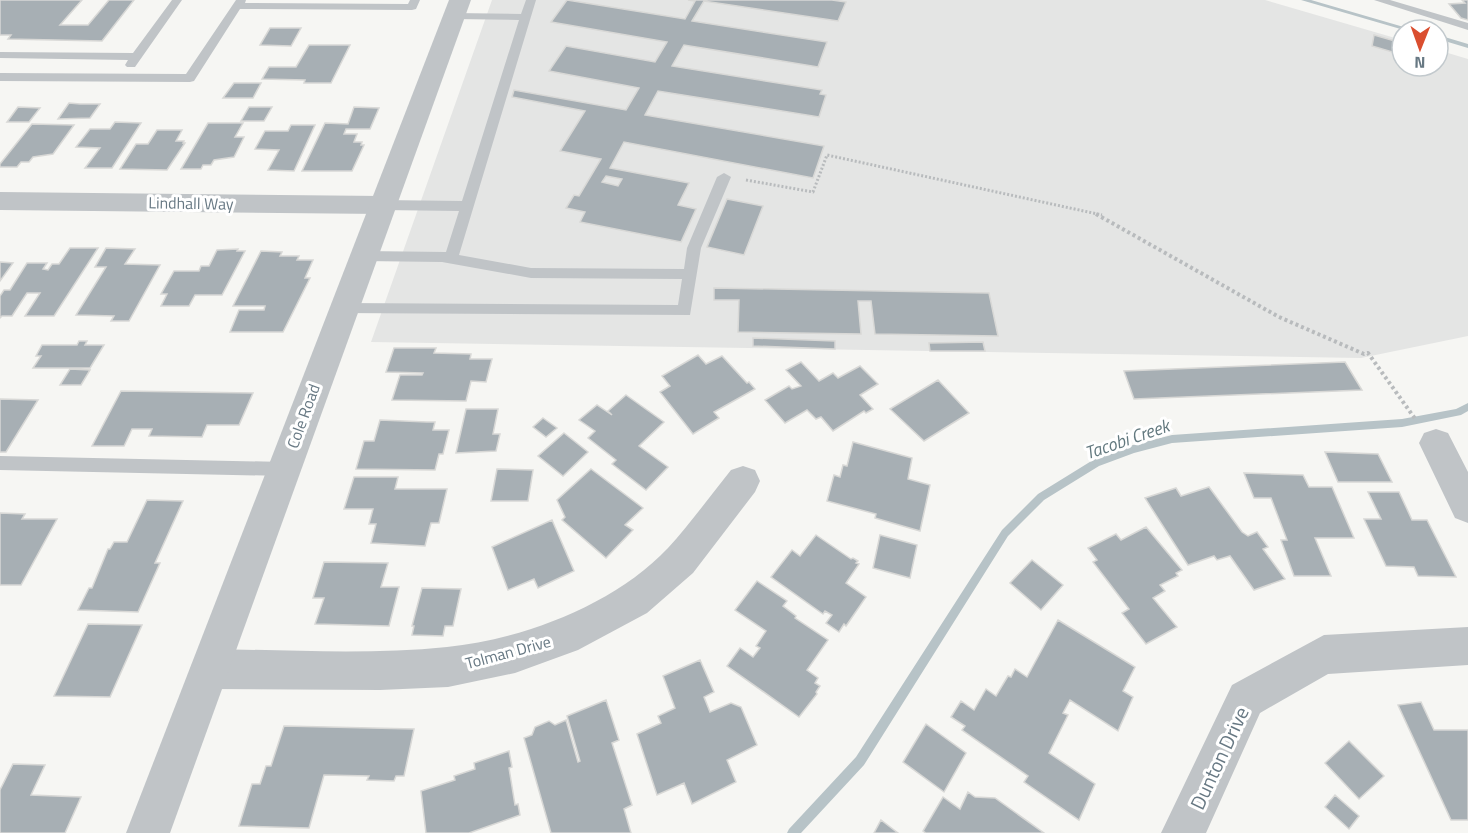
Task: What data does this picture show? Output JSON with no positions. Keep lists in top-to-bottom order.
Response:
{
  "streets": {
    "street": [
      "Lindhall Way",
      "Cole Road",
      "Tolman Drive",
      "Dunton Drive"
    ]
  },
  "crossings": [
    ["Lindhall Way", "Cole Road"],
    ["Cole Road", "Tolman Drive"]
  ],
  "water": ["Tacobi Creek"],
  "north": "bottom"
}
